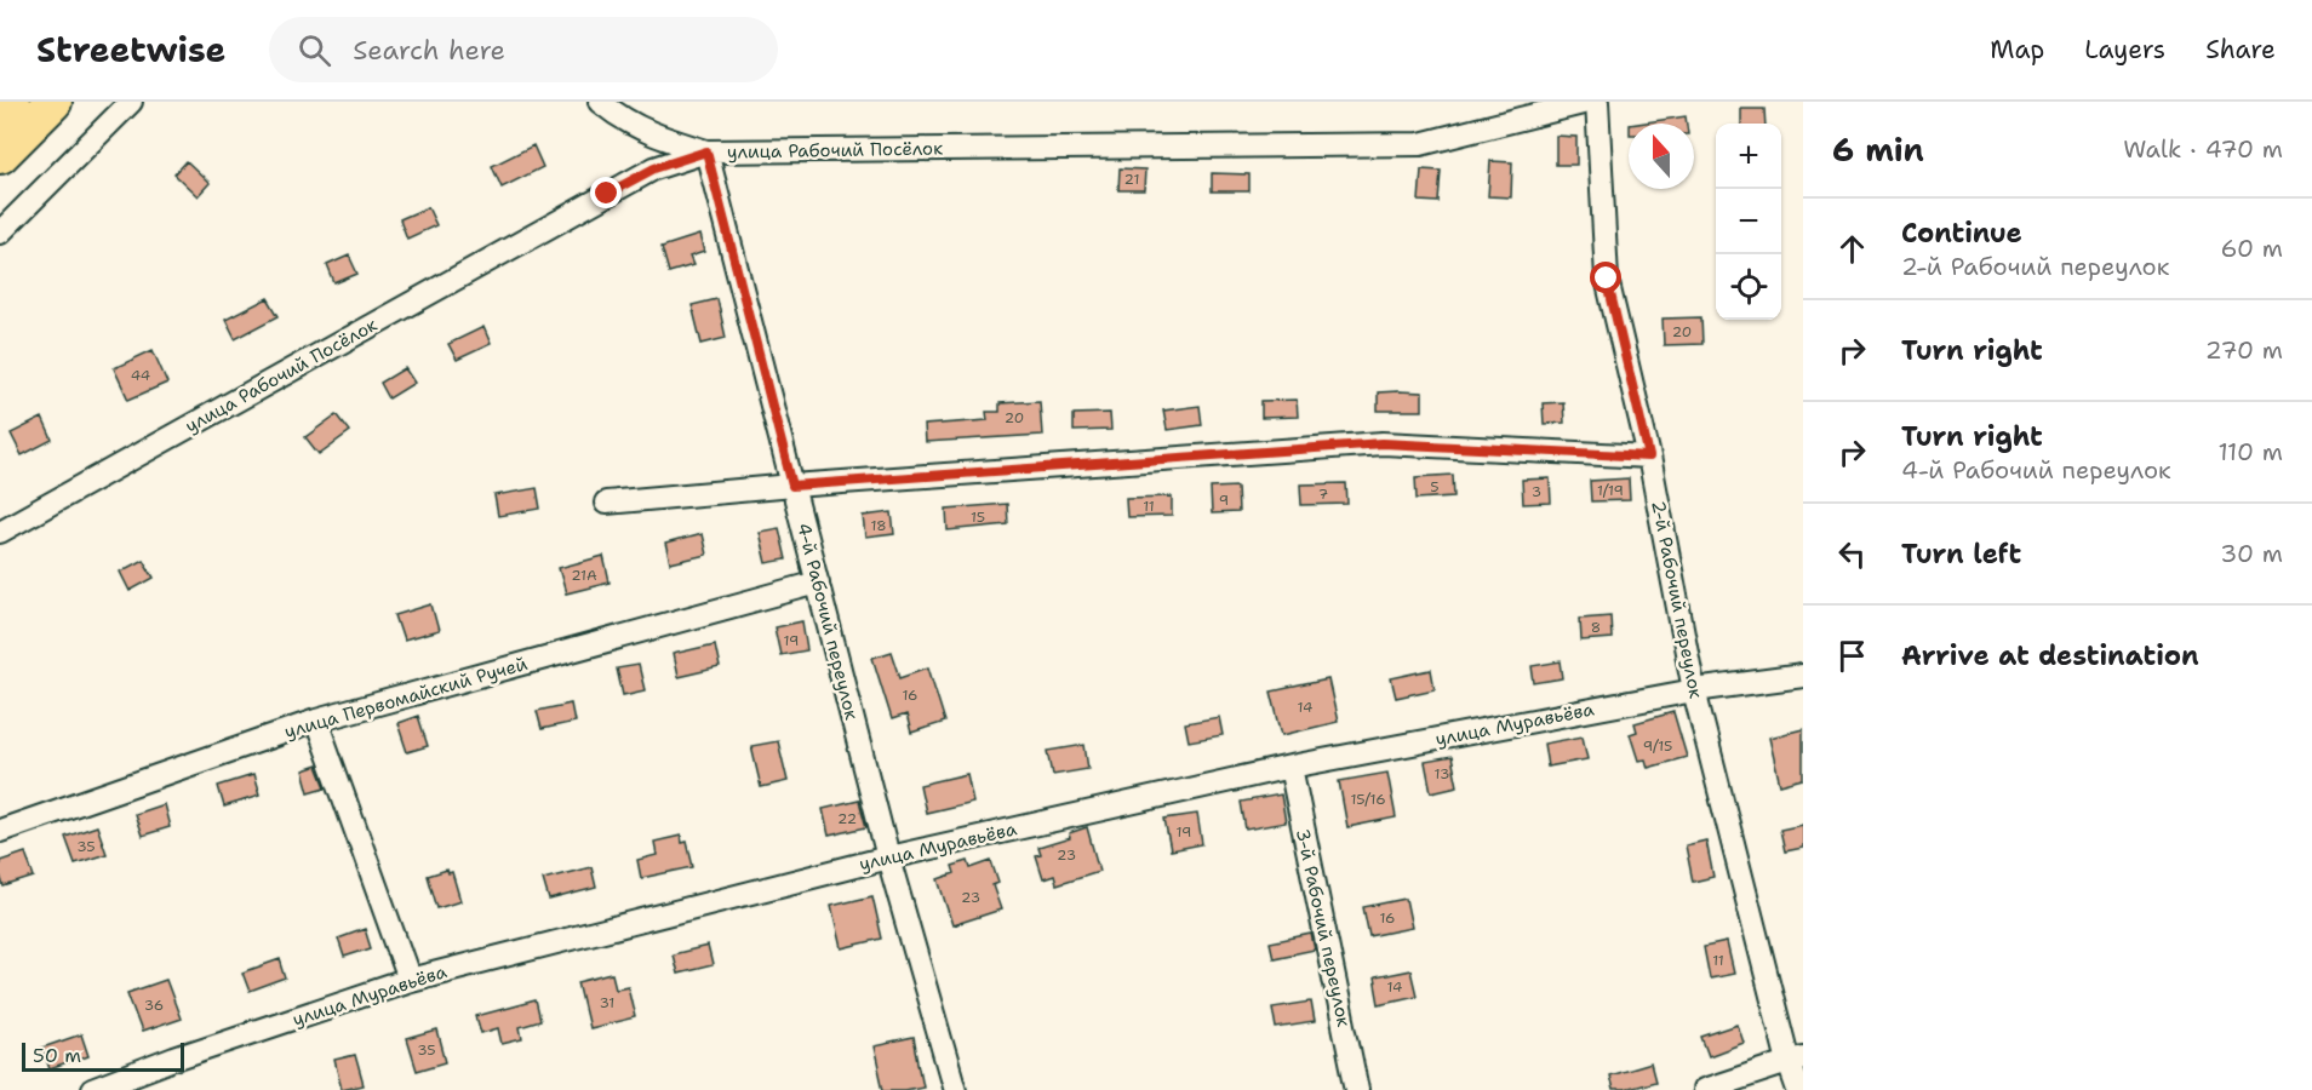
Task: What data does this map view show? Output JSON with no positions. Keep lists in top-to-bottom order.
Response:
{
  "streets": {
    "street": [
      "улица Рабочий Посёлок",
      "2-й Рабочий переулок",
      "4-й Рабочий переулок",
      "улица Первомайский Ручей",
      "улица Муравьёва",
      "3-й Рабочий переулок"
    ]
  },
  "crossings": [
    ["улица Рабочий Посёлок", "4-й Рабочий переулок"],
    ["2-й Рабочий переулок", "улица Муравьёва"],
    ["4-й Рабочий переулок", "улица Первомайский Ручей"],
    ["4-й Рабочий переулок", "улица Муравьёва"],
    ["улица Муравьёва", "3-й Рабочий переулок"]
  ],
  "house_numbers": [
    "21",
    "20",
    "44",
    "20",
    "5",
    "1/19",
    "3",
    "7",
    "9",
    "11",
    "15",
    "18",
    "21А",
    "8",
    "19",
    "16",
    "14",
    "9/15",
    "13",
    "15/16",
    "22",
    "19",
    "35",
    "23",
    "23",
    "16",
    "11",
    "14",
    "31",
    "36",
    "35"
  ],
  "scale_bar": "50 m",
  "north": "top",
  "page": {
    "header": "Streetwise",
    "search": "Search here",
    "nav": ["Map", "Layers", "Share"],
    "heading": ["6 min", "Walk · 470 m"],
    "map_buttons": ["+", "−"],
    "list": [
      ["Continue", "2-й Рабочий переулок", "60 m"],
      ["Turn right", "270 m"],
      ["Turn right", "4-й Рабочий переулок", "110 m"],
      ["Turn left", "30 m"],
      "Arrive at destination"
    ],
    "scale": "50 m"
  }
}
